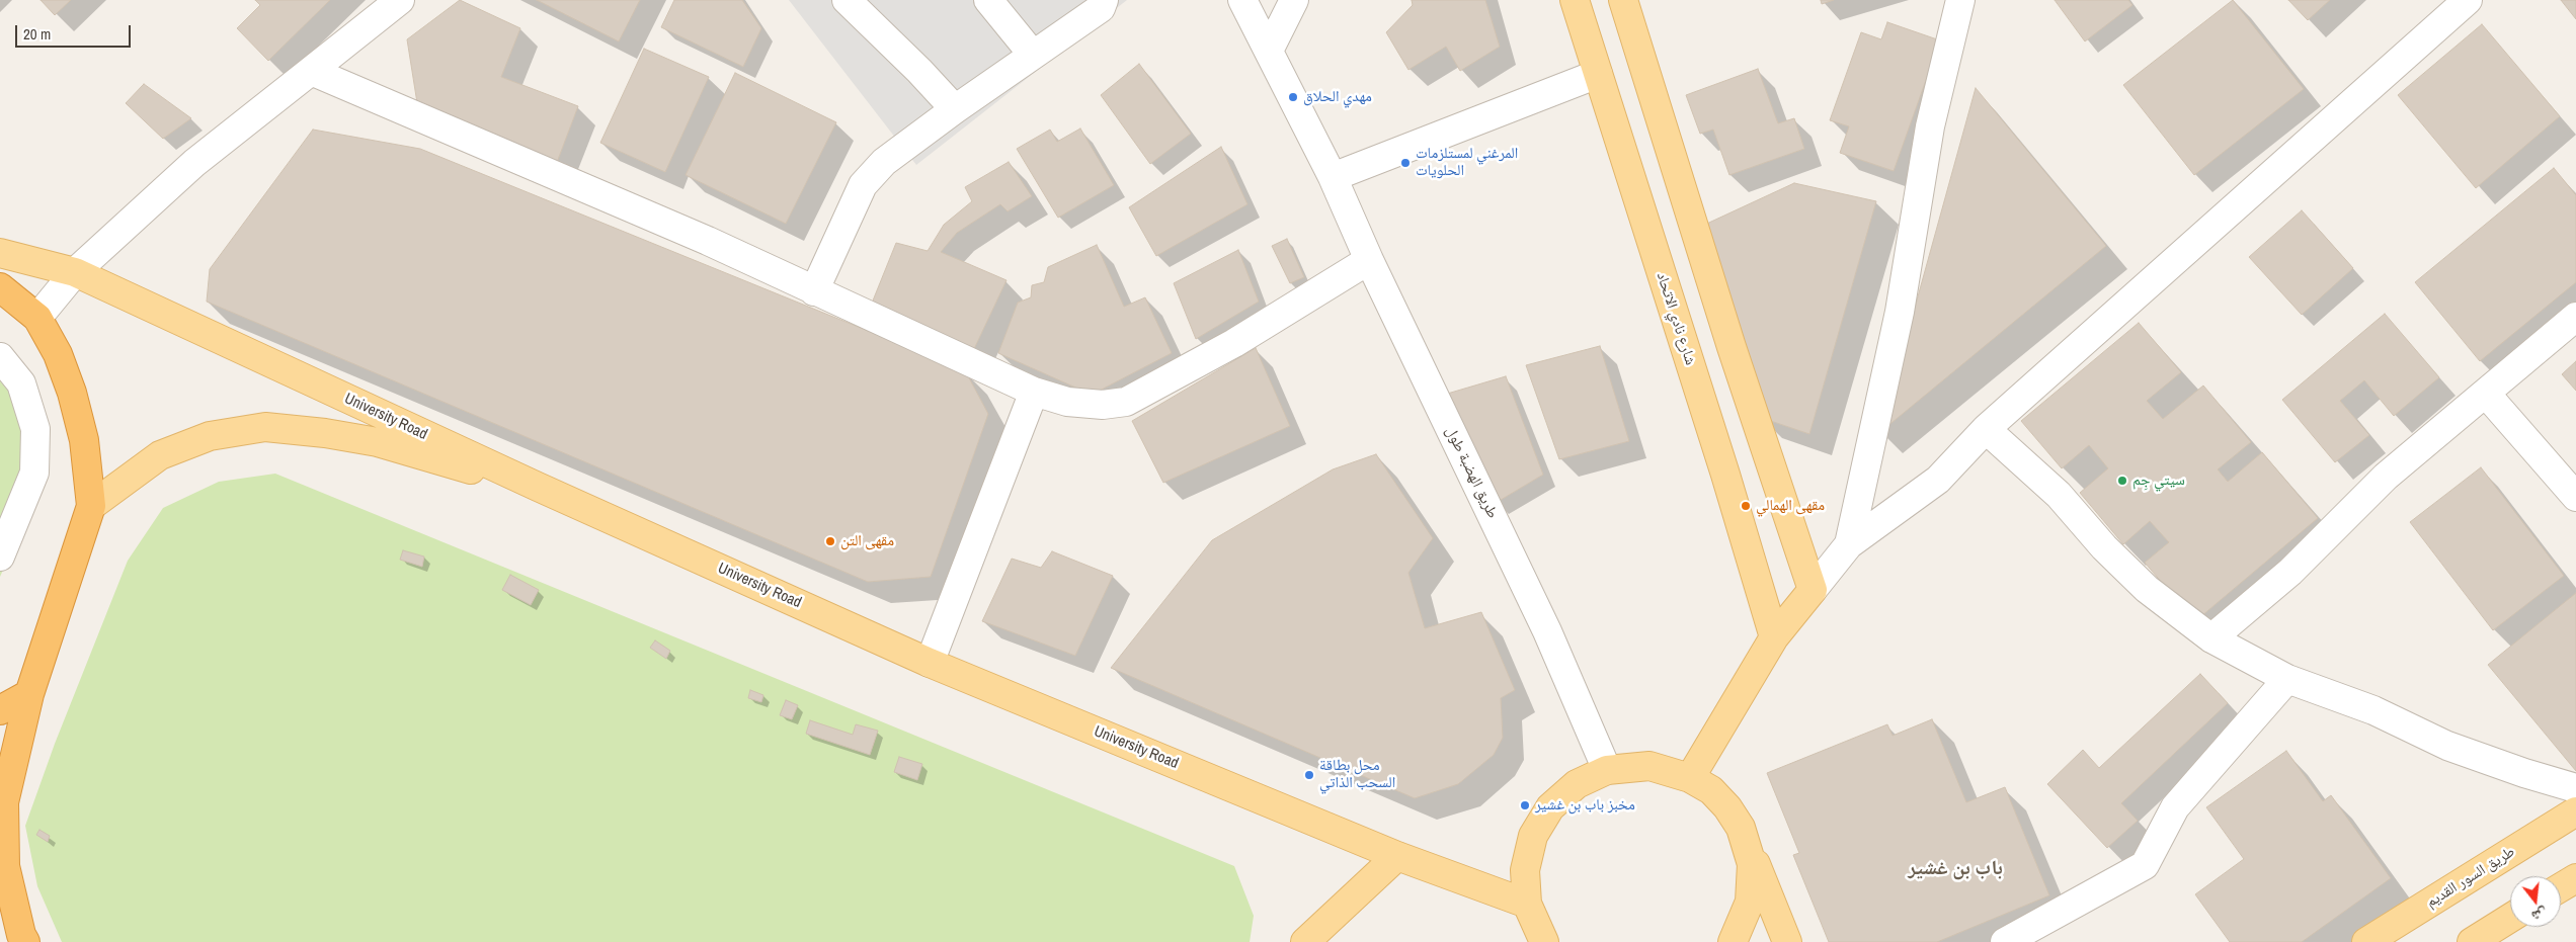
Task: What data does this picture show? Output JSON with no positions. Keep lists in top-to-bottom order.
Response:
{
  "streets": {
    "main road": ["شارع نادي الاتحاد", "University Road", "طريق السور القديم"],
    "street": ["طريق الهضبة طول"]
  },
  "districts": ["باب بن غشير"],
  "places": [
    "مهدي الحلاق",
    "المرغني لمستلزمات الحلويات",
    "سيتي جِم",
    "مقهى الهمالي",
    "مقهى التن",
    "محل بطاقة السحب الذاتي",
    "مخبز باب بن غشير"
  ],
  "scale_bar": "20 m",
  "north": "bottom"
}
